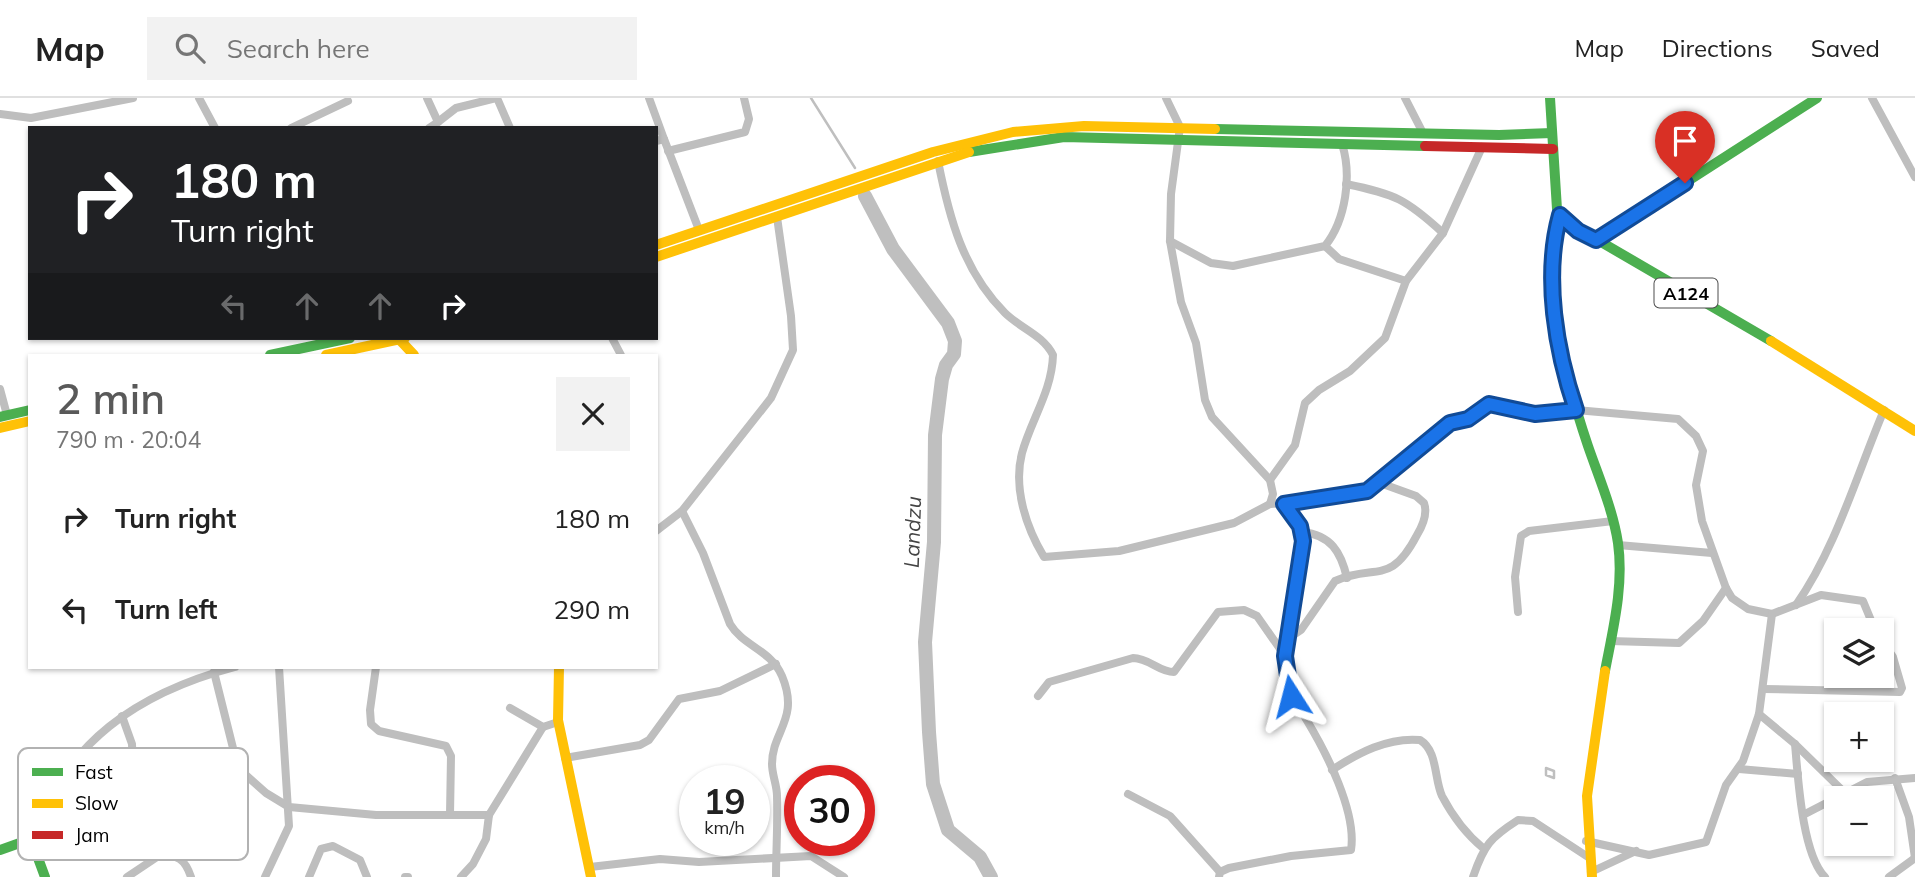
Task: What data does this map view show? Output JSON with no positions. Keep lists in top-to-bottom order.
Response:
{
  "streets": {
    "main road": ["A124"]
  },
  "water": ["Landzu"],
  "legend": ["Fast", "Slow", "Jam"],
  "page": {
    "header": "Map",
    "search": "Search here",
    "nav": ["Map", "Directions", "Saved"],
    "turn": ["180 m", "Turn right"],
    "heading": ["2 min", "790 m · 20:04"],
    "list": [
      {
        "name": "Turn right",
        "value": "180 m"
      },
      {
        "name": "Turn left",
        "value": "290 m"
      }
    ],
    "map_buttons": ["+", "−"],
    "speed": "19 km/h",
    "limit": "30"
  }
}
